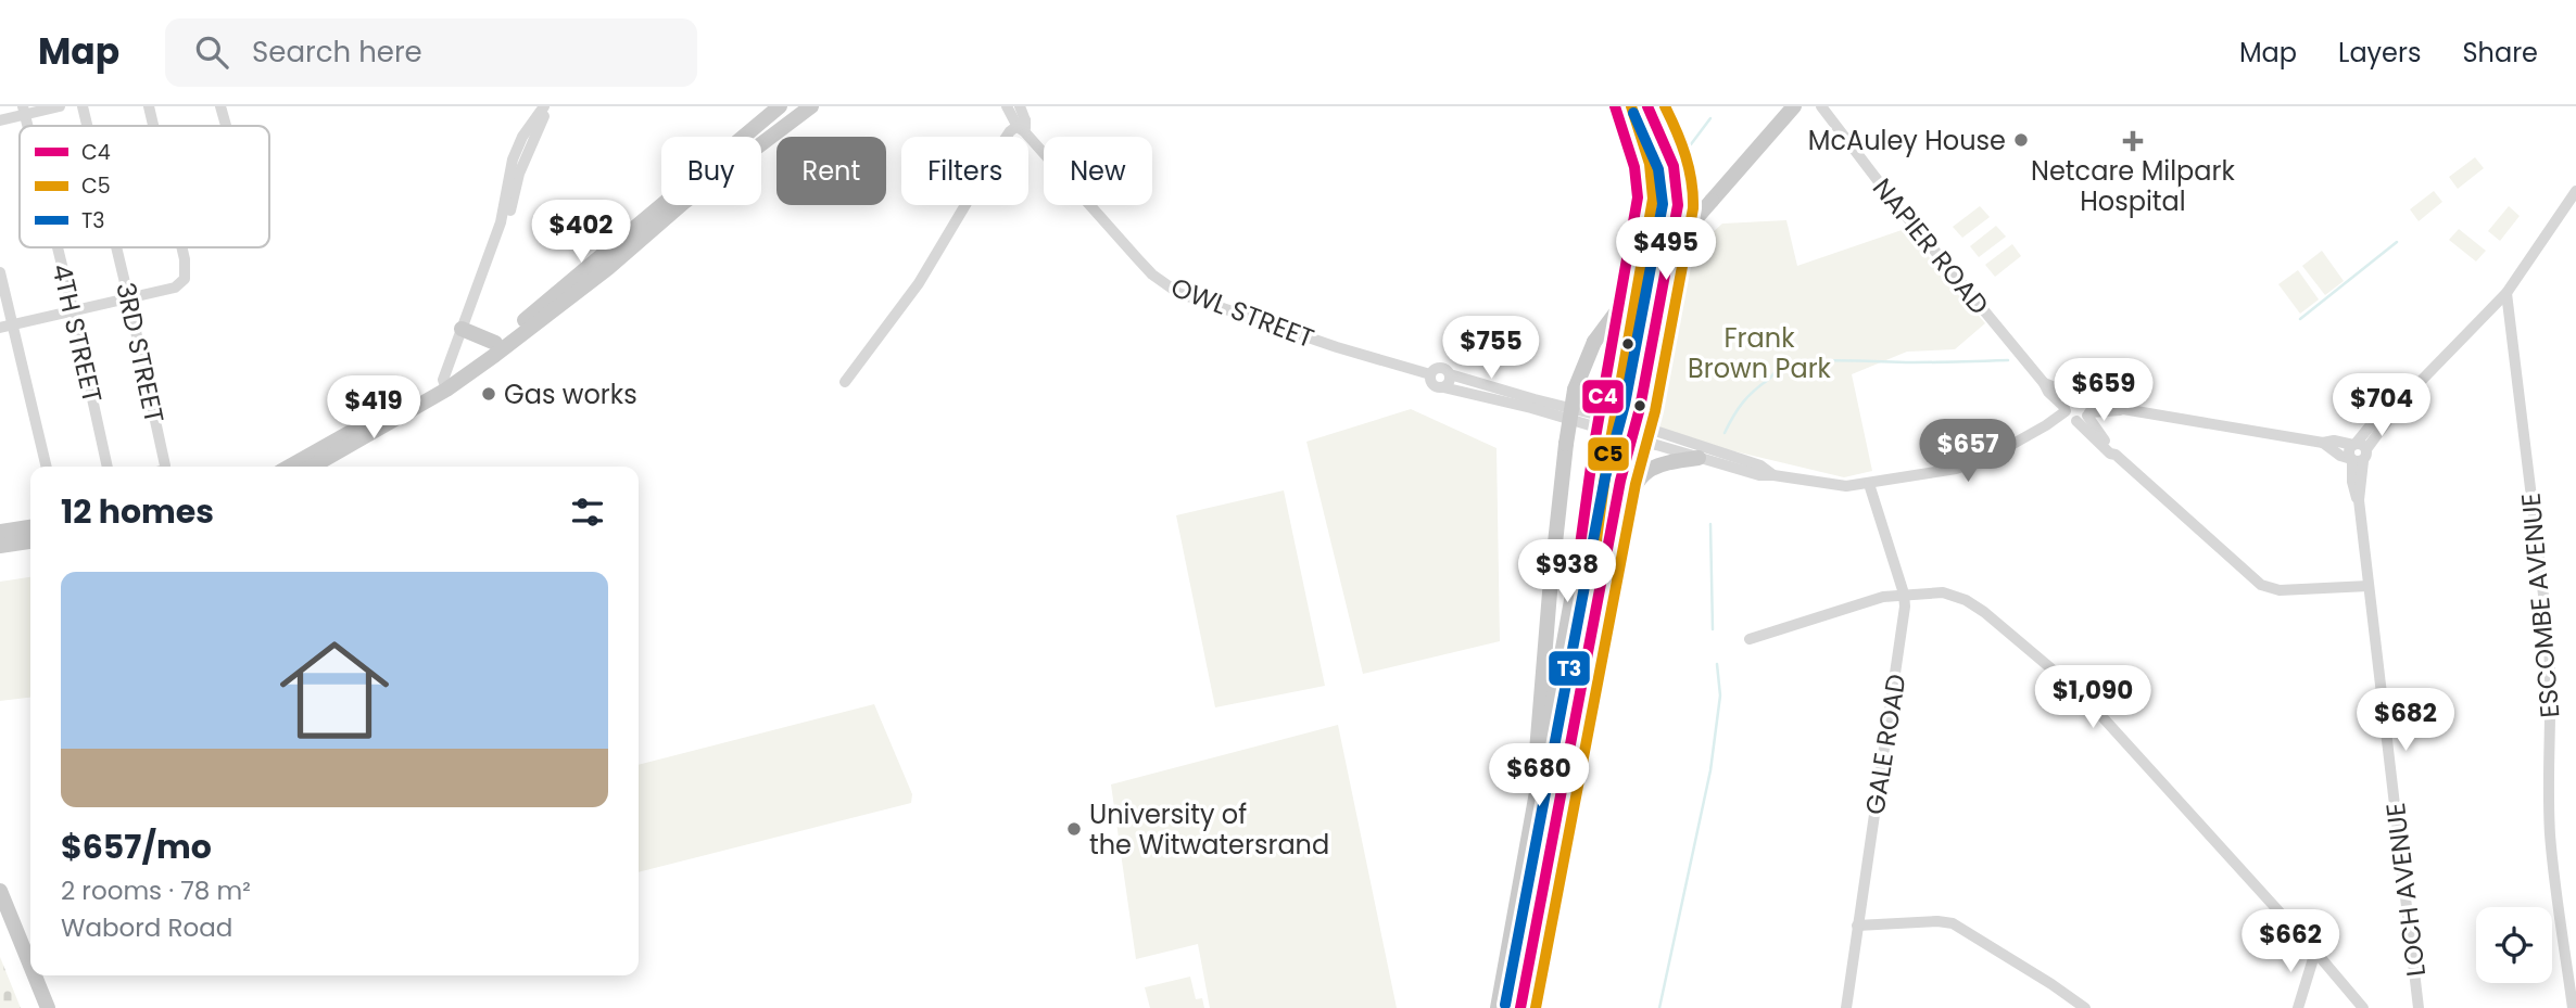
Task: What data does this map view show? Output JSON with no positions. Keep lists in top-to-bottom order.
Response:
{
  "streets": {
    "street": [
      "NAPIER ROAD",
      "OWL STREET",
      "4TH STREET",
      "3RD STREET",
      "ESCOMBE AVENUE",
      "GALE ROAD",
      "LOCH AVENUE"
    ]
  },
  "crossings": [
    ["NAPIER ROAD", "LOCH AVENUE"]
  ],
  "parks": ["Frank Brown Park"],
  "places": {
    "other": ["McAuley House", "Gas works", "University of the Witwatersrand"],
    "health": ["Netcare Milpark Hospital"]
  },
  "lines": ["transit line C4", "transit line C5", "transit line T3"],
  "legend": ["C4", "C5", "T3"],
  "page": {
    "header": "Map",
    "search": "Search here",
    "nav": ["Map", "Layers", "Share"],
    "chip": [
      "Buy",
      "Rent",
      "Filters",
      "New"
    ],
    "price": [
      "$402",
      "$495",
      "$755",
      "$659",
      "$704",
      "$419",
      "$657",
      "$938",
      "$1,090",
      "$682",
      "$680",
      "$662"
    ],
    "heading": "12 homes",
    "list": [
      {
        "name": "$657/mo",
        "note": "2 rooms · 78 m² · Wabord Road"
      }
    ]
  }
}
